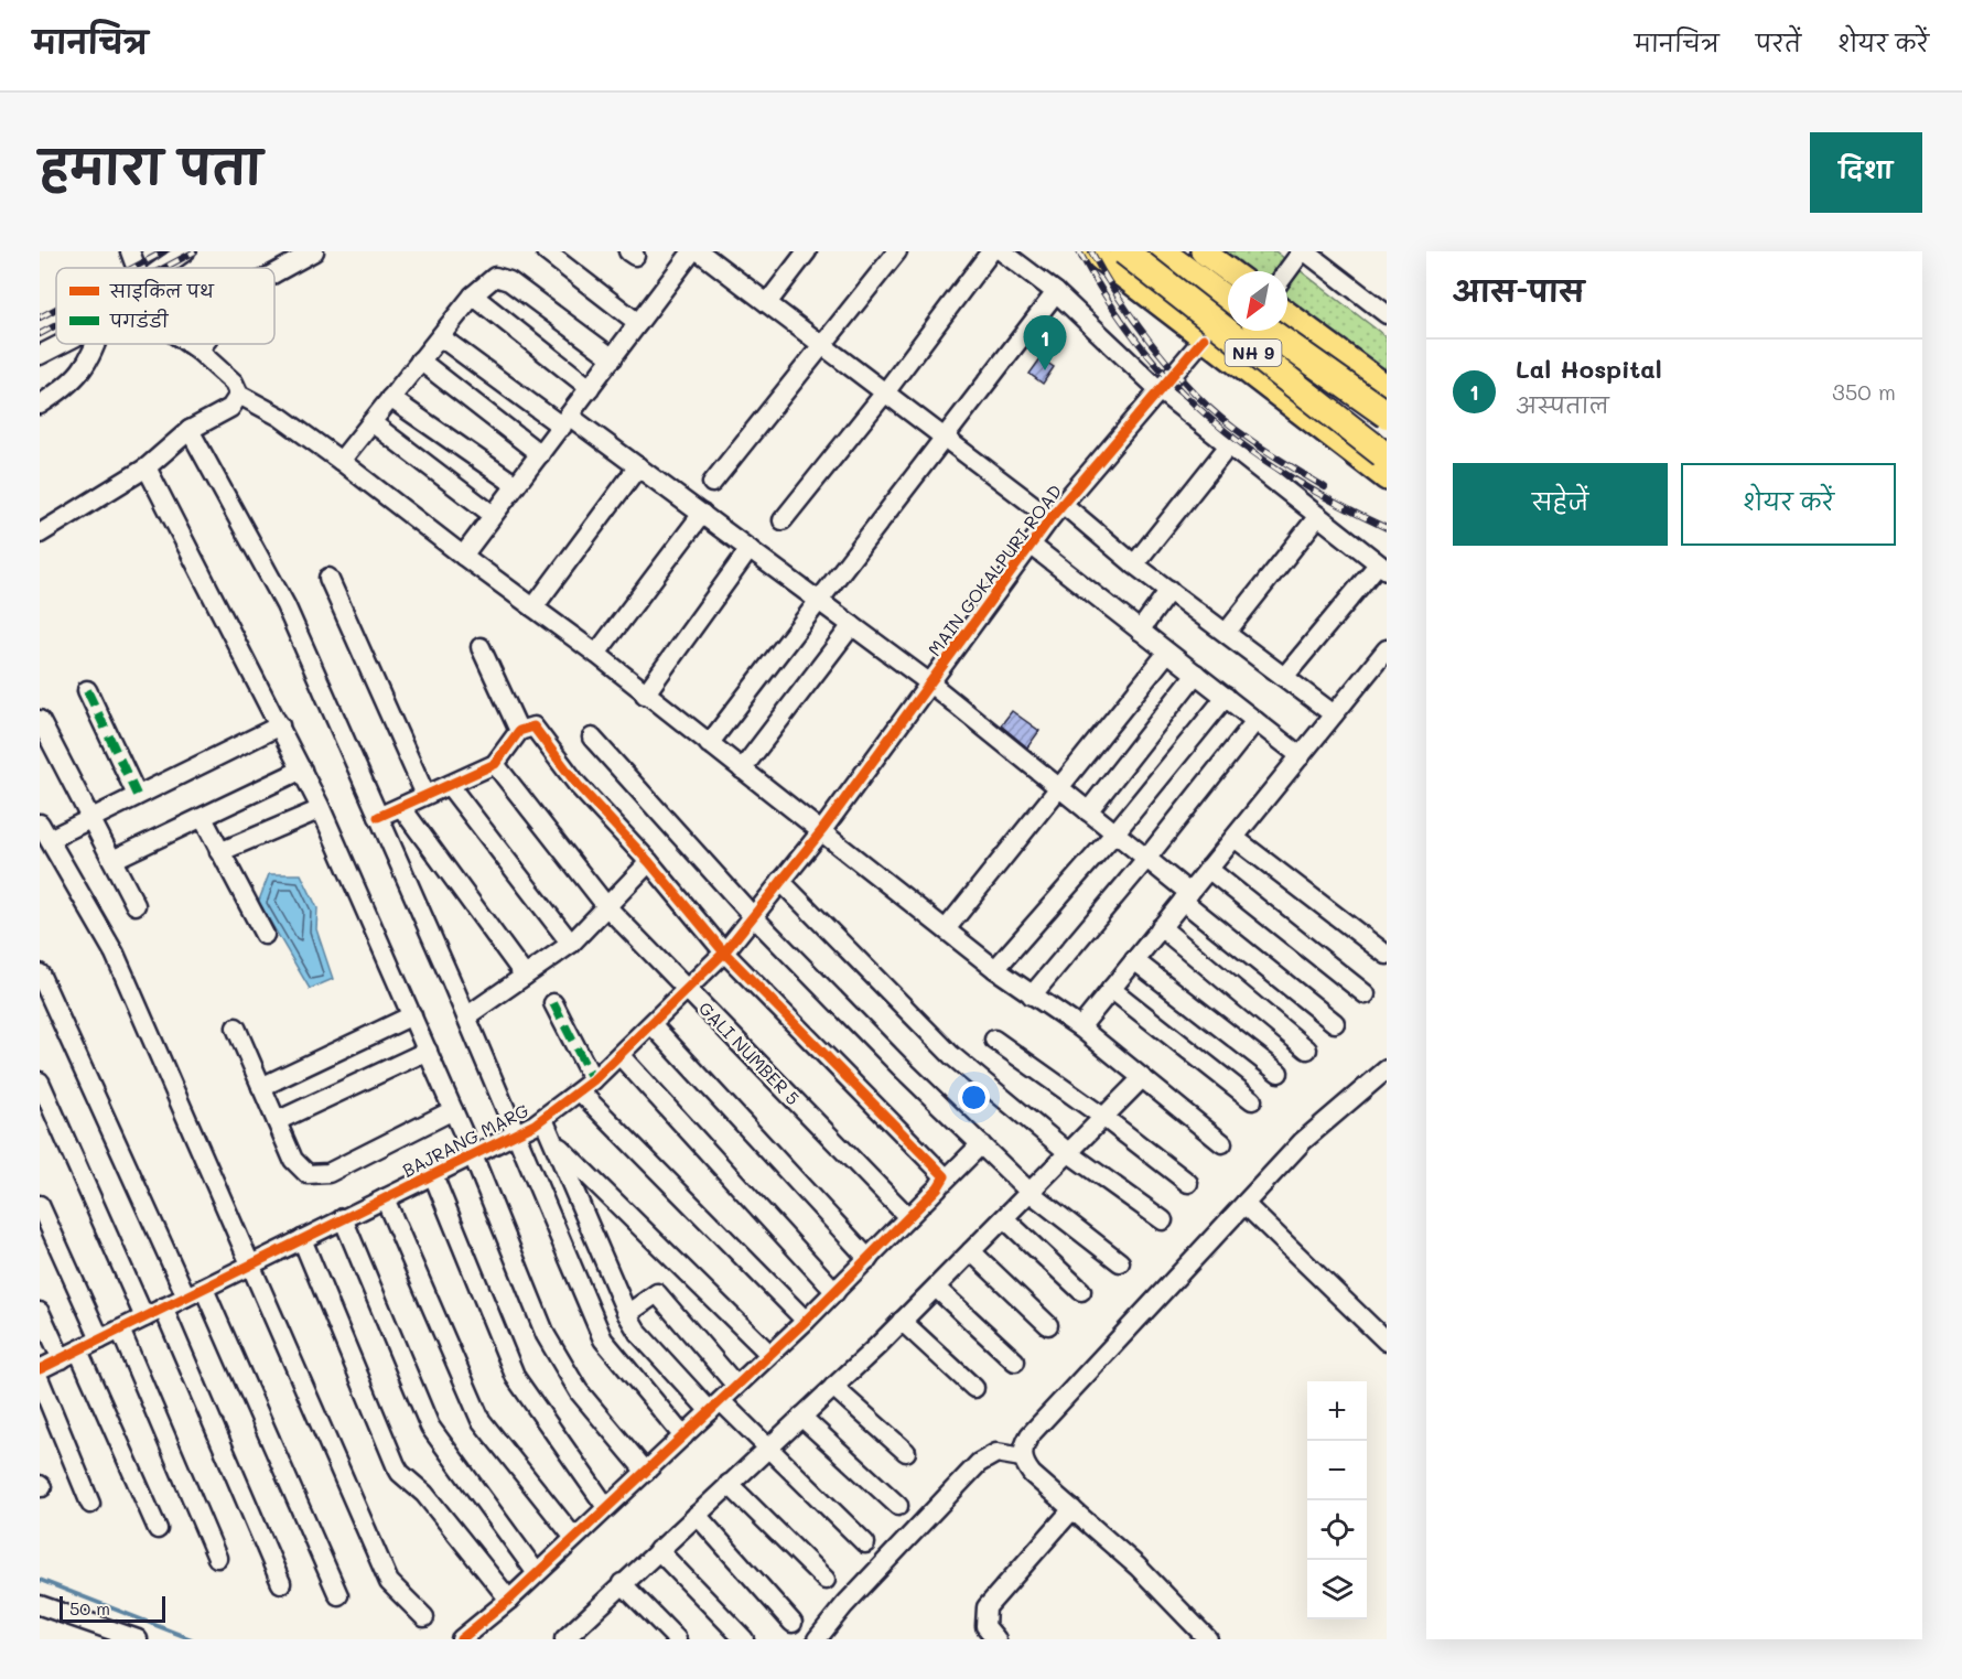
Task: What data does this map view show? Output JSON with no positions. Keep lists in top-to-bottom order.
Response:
{
  "streets": {
    "highway": ["NH 9"],
    "street": ["MAIN GOKALPURI ROAD", "GALI NUMBER 5", "BAJRANG MARG"]
  },
  "crossings": [
    ["MAIN GOKALPURI ROAD", "BAJRANG MARG"],
    ["GALI NUMBER 5", "BAJRANG MARG"]
  ],
  "legend": ["साइकिल पथ", "पगडंडी"],
  "scale_bar": "50 m",
  "north": "bottom left",
  "page": {
    "header": "मानचित्र",
    "nav": ["मानचित्र", "परतें", "शेयर करें"],
    "title": "हमारा पता",
    "buttons": [
      "दिशा",
      ["सहेजें", "शेयर करें"]
    ],
    "heading": "आस-पास",
    "pins": "1",
    "list": [
      {
        "mark": "1",
        "name": "Lal Hospital",
        "note": "अस्पताल",
        "value": "350 m"
      }
    ],
    "map_buttons": ["+", "−"],
    "scale": "50 m"
  }
}
